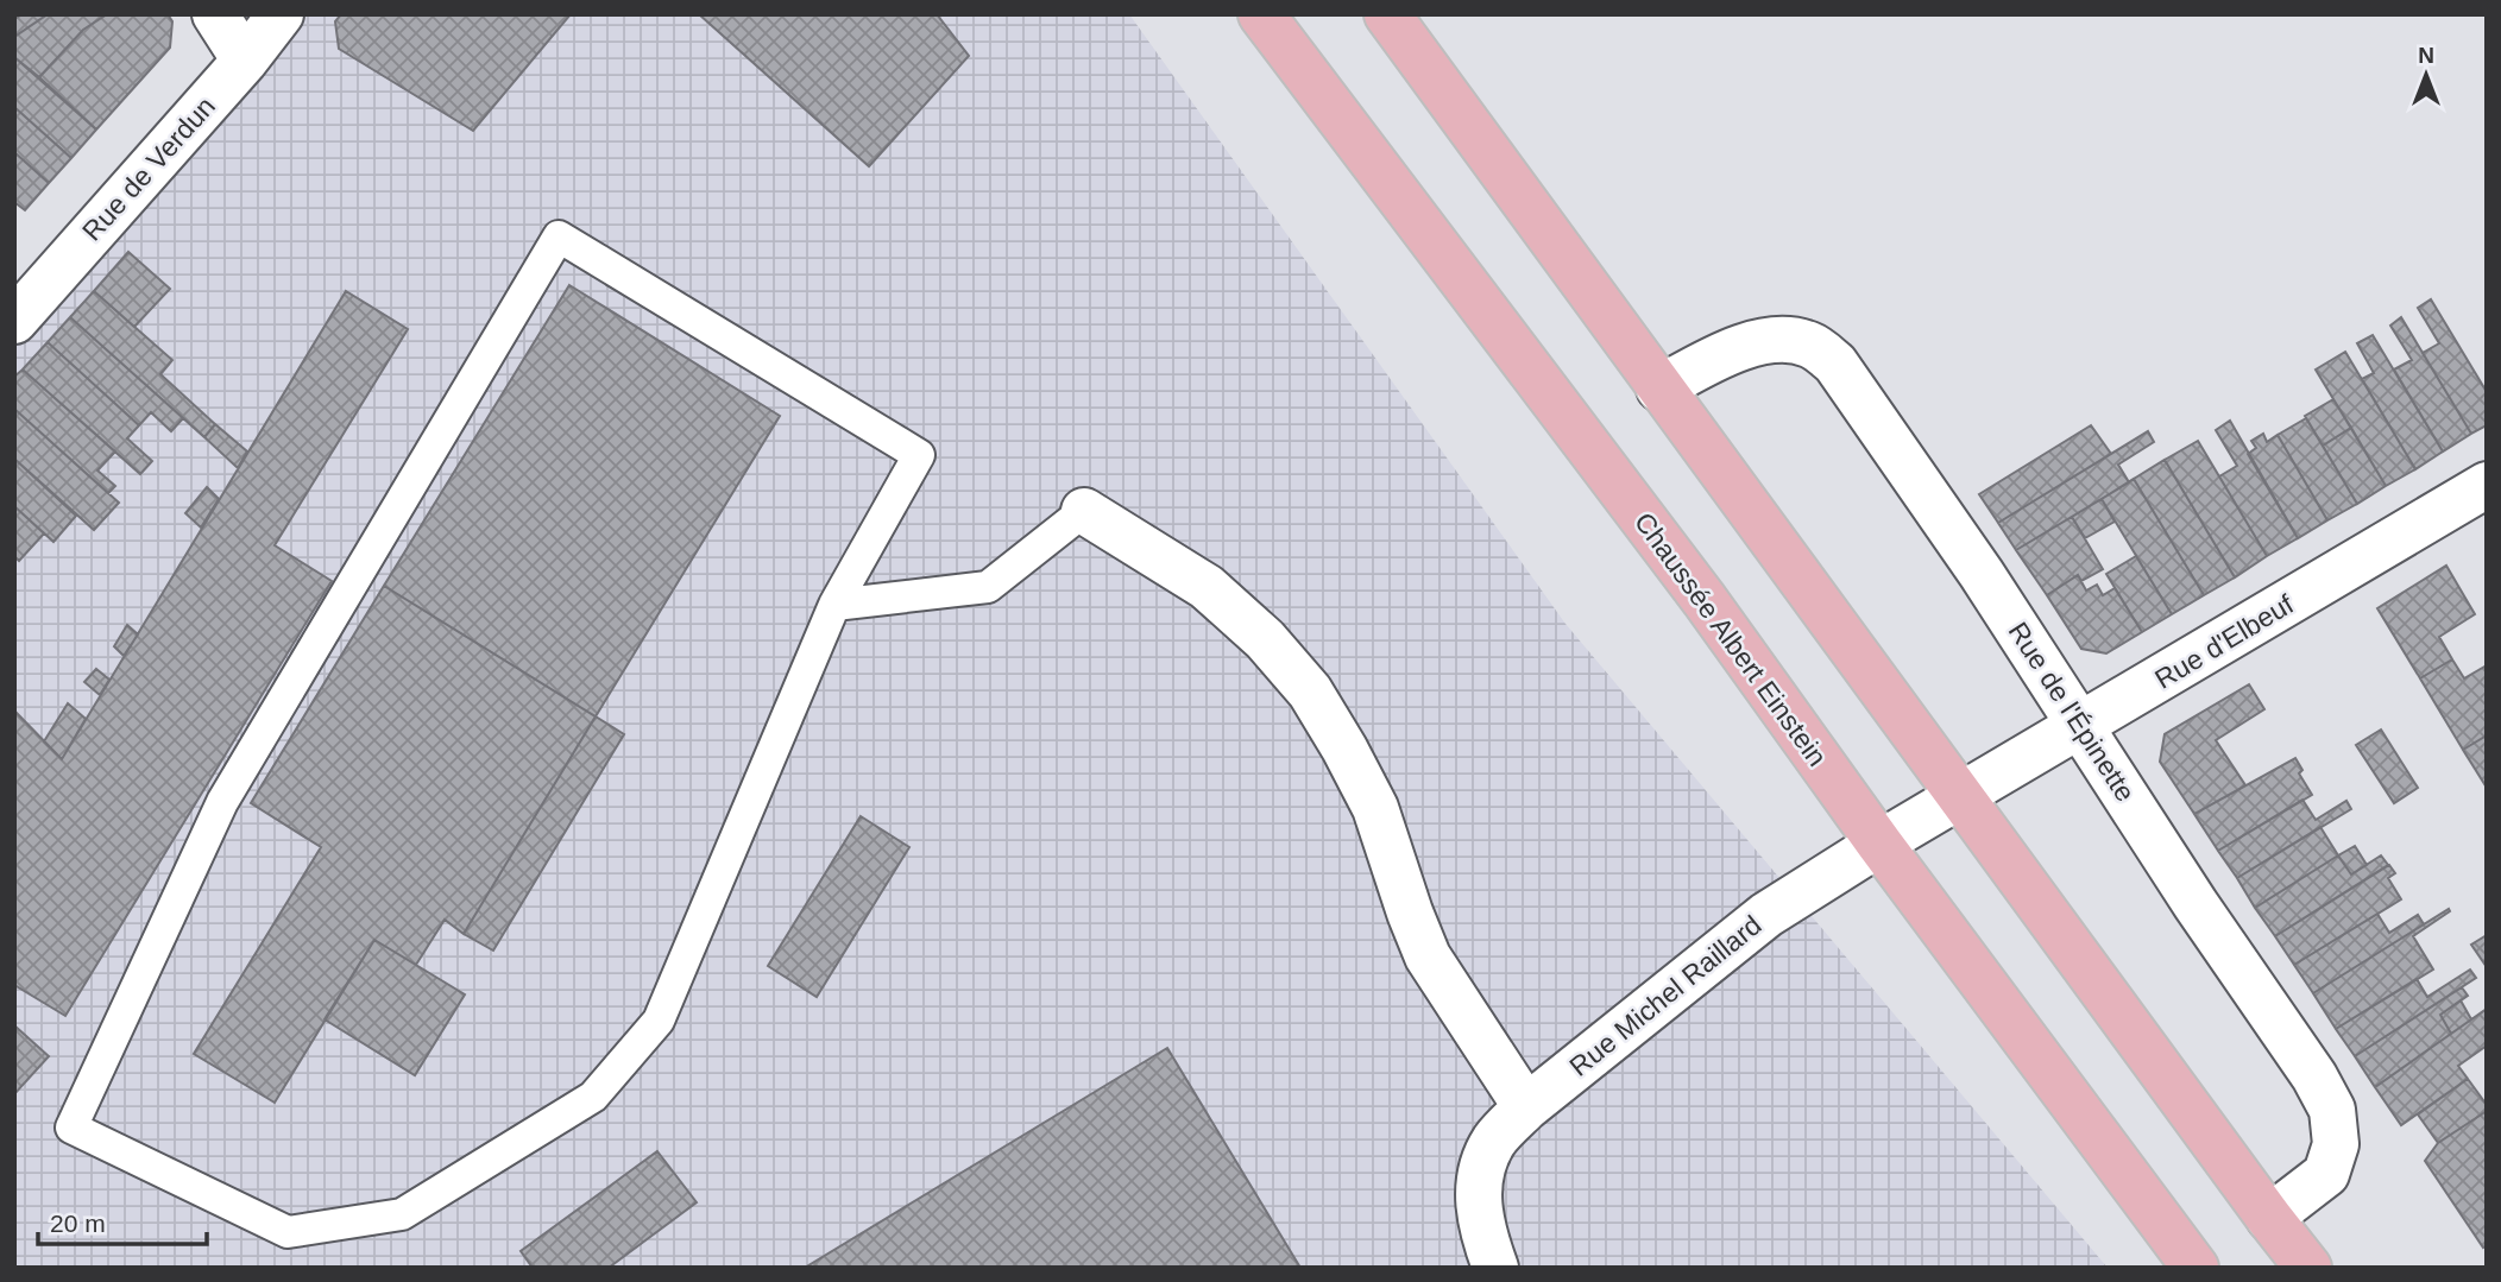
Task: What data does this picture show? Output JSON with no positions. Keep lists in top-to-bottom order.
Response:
{
  "streets": {
    "main road": ["Chaussée Albert Einstein"],
    "street": [
      "Rue de Verdun",
      "Rue d'Elbeuf",
      "Rue de l'Épinette",
      "Rue Michel Raillard"
    ]
  },
  "crossings": [
    ["Chaussée Albert Einstein", "Rue Michel Raillard"],
    ["Rue d'Elbeuf", "Rue de l'Épinette"],
    ["Rue d'Elbeuf", "Rue Michel Raillard"]
  ],
  "scale_bar": "20 m",
  "north": "top"
}
